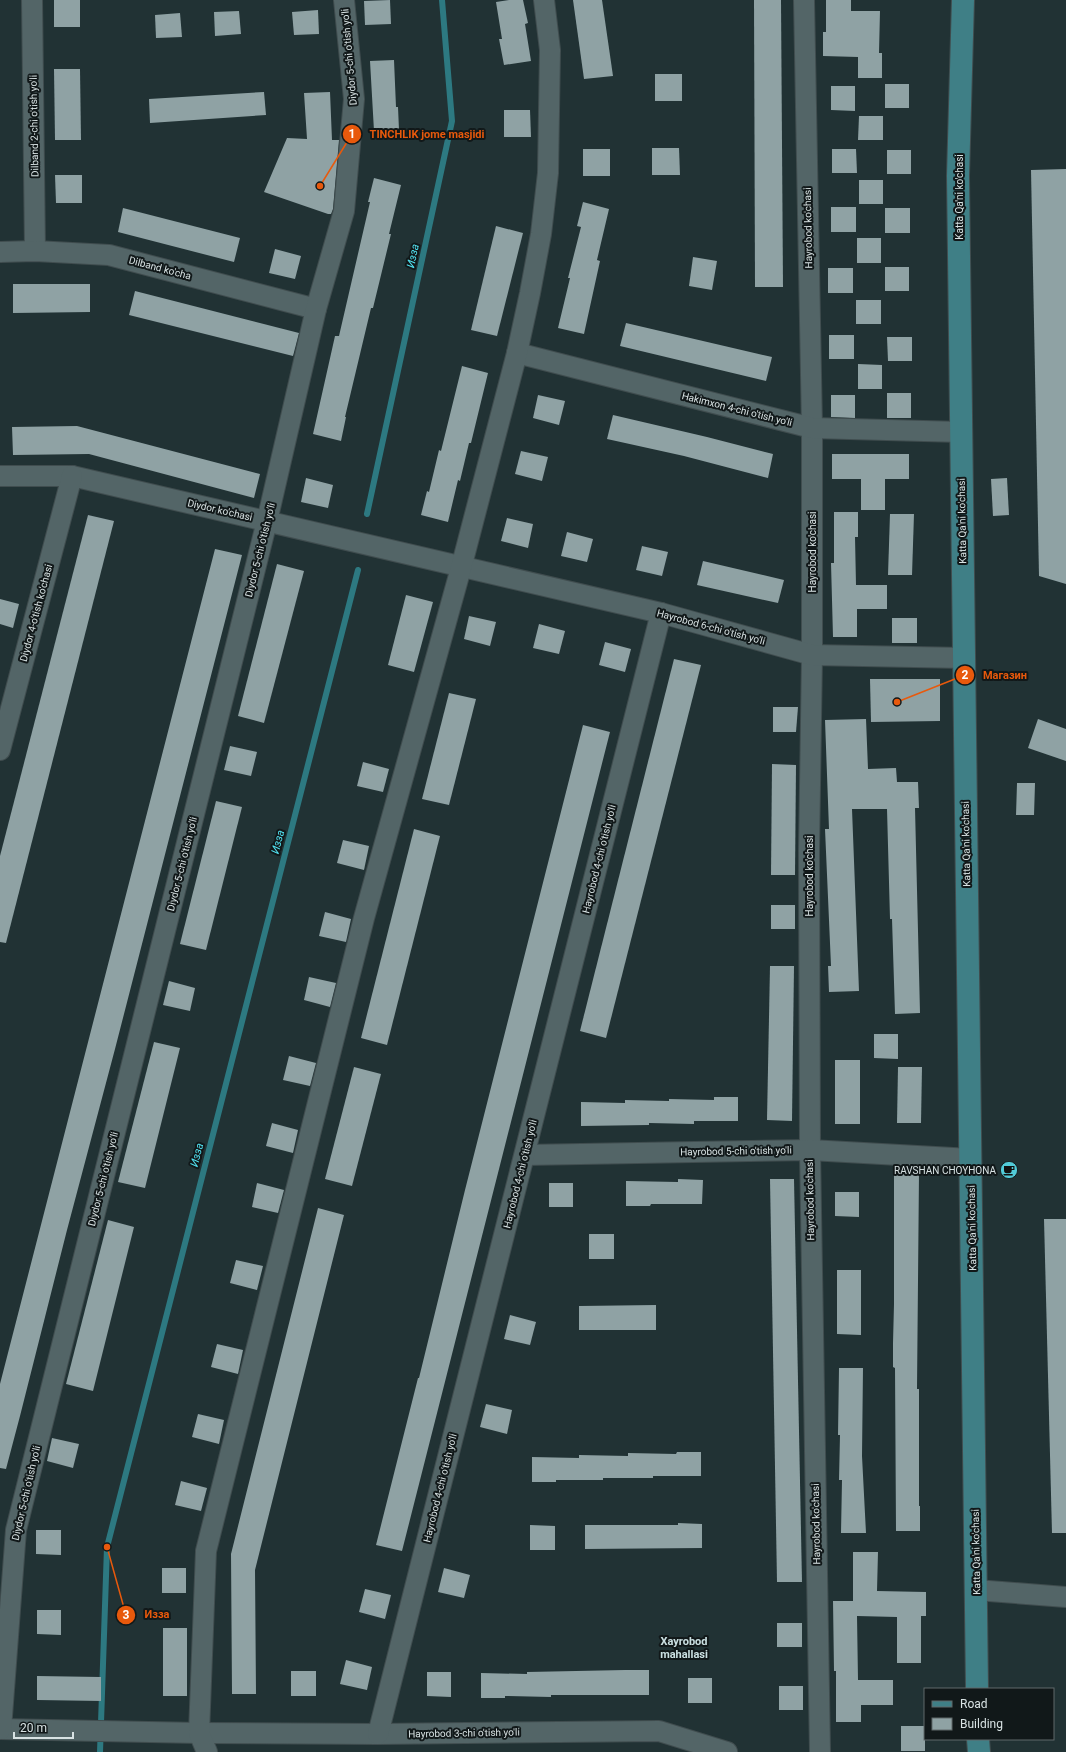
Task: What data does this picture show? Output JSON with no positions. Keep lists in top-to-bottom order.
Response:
{
  "streets": {
    "main road": ["Katta Qa'ni ko'chasi"],
    "street": [
      "Diydor 5-chi o'tish yo'li",
      "Dilband 2-chi o'tish yo'li",
      "Hayrobod ko'chasi",
      "Dilband ko'cha",
      "Hakimxon 4-chi o'tish yo'li",
      "Diydor ko'chasi",
      "Diydor 4-o'tish ko'chasi",
      "Hayrobod 6-chi o'tish yo'li",
      "Hayrobod 4-chi o'tish yo'li",
      "Hayrobod 5-chi o'tish yo'li",
      "Hayrobod 3-chi o'tish yo'li"
    ]
  },
  "crossings": [
    ["Diydor 5-chi o'tish yo'li", "Dilband ko'cha"],
    ["Diydor 5-chi o'tish yo'li", "Diydor ko'chasi"],
    ["Diydor 5-chi o'tish yo'li", "Hayrobod 3-chi o'tish yo'li"],
    ["Dilband 2-chi o'tish yo'li", "Dilband ko'cha"],
    ["Katta Qa'ni ko'chasi", "Hakimxon 4-chi o'tish yo'li"],
    ["Katta Qa'ni ko'chasi", "Hayrobod 6-chi o'tish yo'li"],
    ["Katta Qa'ni ko'chasi", "Hayrobod 5-chi o'tish yo'li"],
    ["Hayrobod ko'chasi", "Hakimxon 4-chi o'tish yo'li"],
    ["Hayrobod ko'chasi", "Hayrobod 6-chi o'tish yo'li"],
    ["Hayrobod ko'chasi", "Hayrobod 5-chi o'tish yo'li"],
    ["Diydor ko'chasi", "Diydor 4-o'tish ko'chasi"],
    ["Diydor ko'chasi", "Hayrobod 6-chi o'tish yo'li"],
    ["Hayrobod 6-chi o'tish yo'li", "Hayrobod 4-chi o'tish yo'li"],
    ["Hayrobod 4-chi o'tish yo'li", "Hayrobod 5-chi o'tish yo'li"],
    ["Hayrobod 4-chi o'tish yo'li", "Hayrobod 3-chi o'tish yo'li"]
  ],
  "districts": ["Xayrobod mahallasi"],
  "water": ["Изза"],
  "places": {
    "other": ["TINCHLIK jome masjidi", "Магазин", "Изза"],
    "cafe": ["RAVSHAN CHOYHONA"]
  },
  "legend": ["Road", "Building"],
  "scale_bar": "20 m"
}
